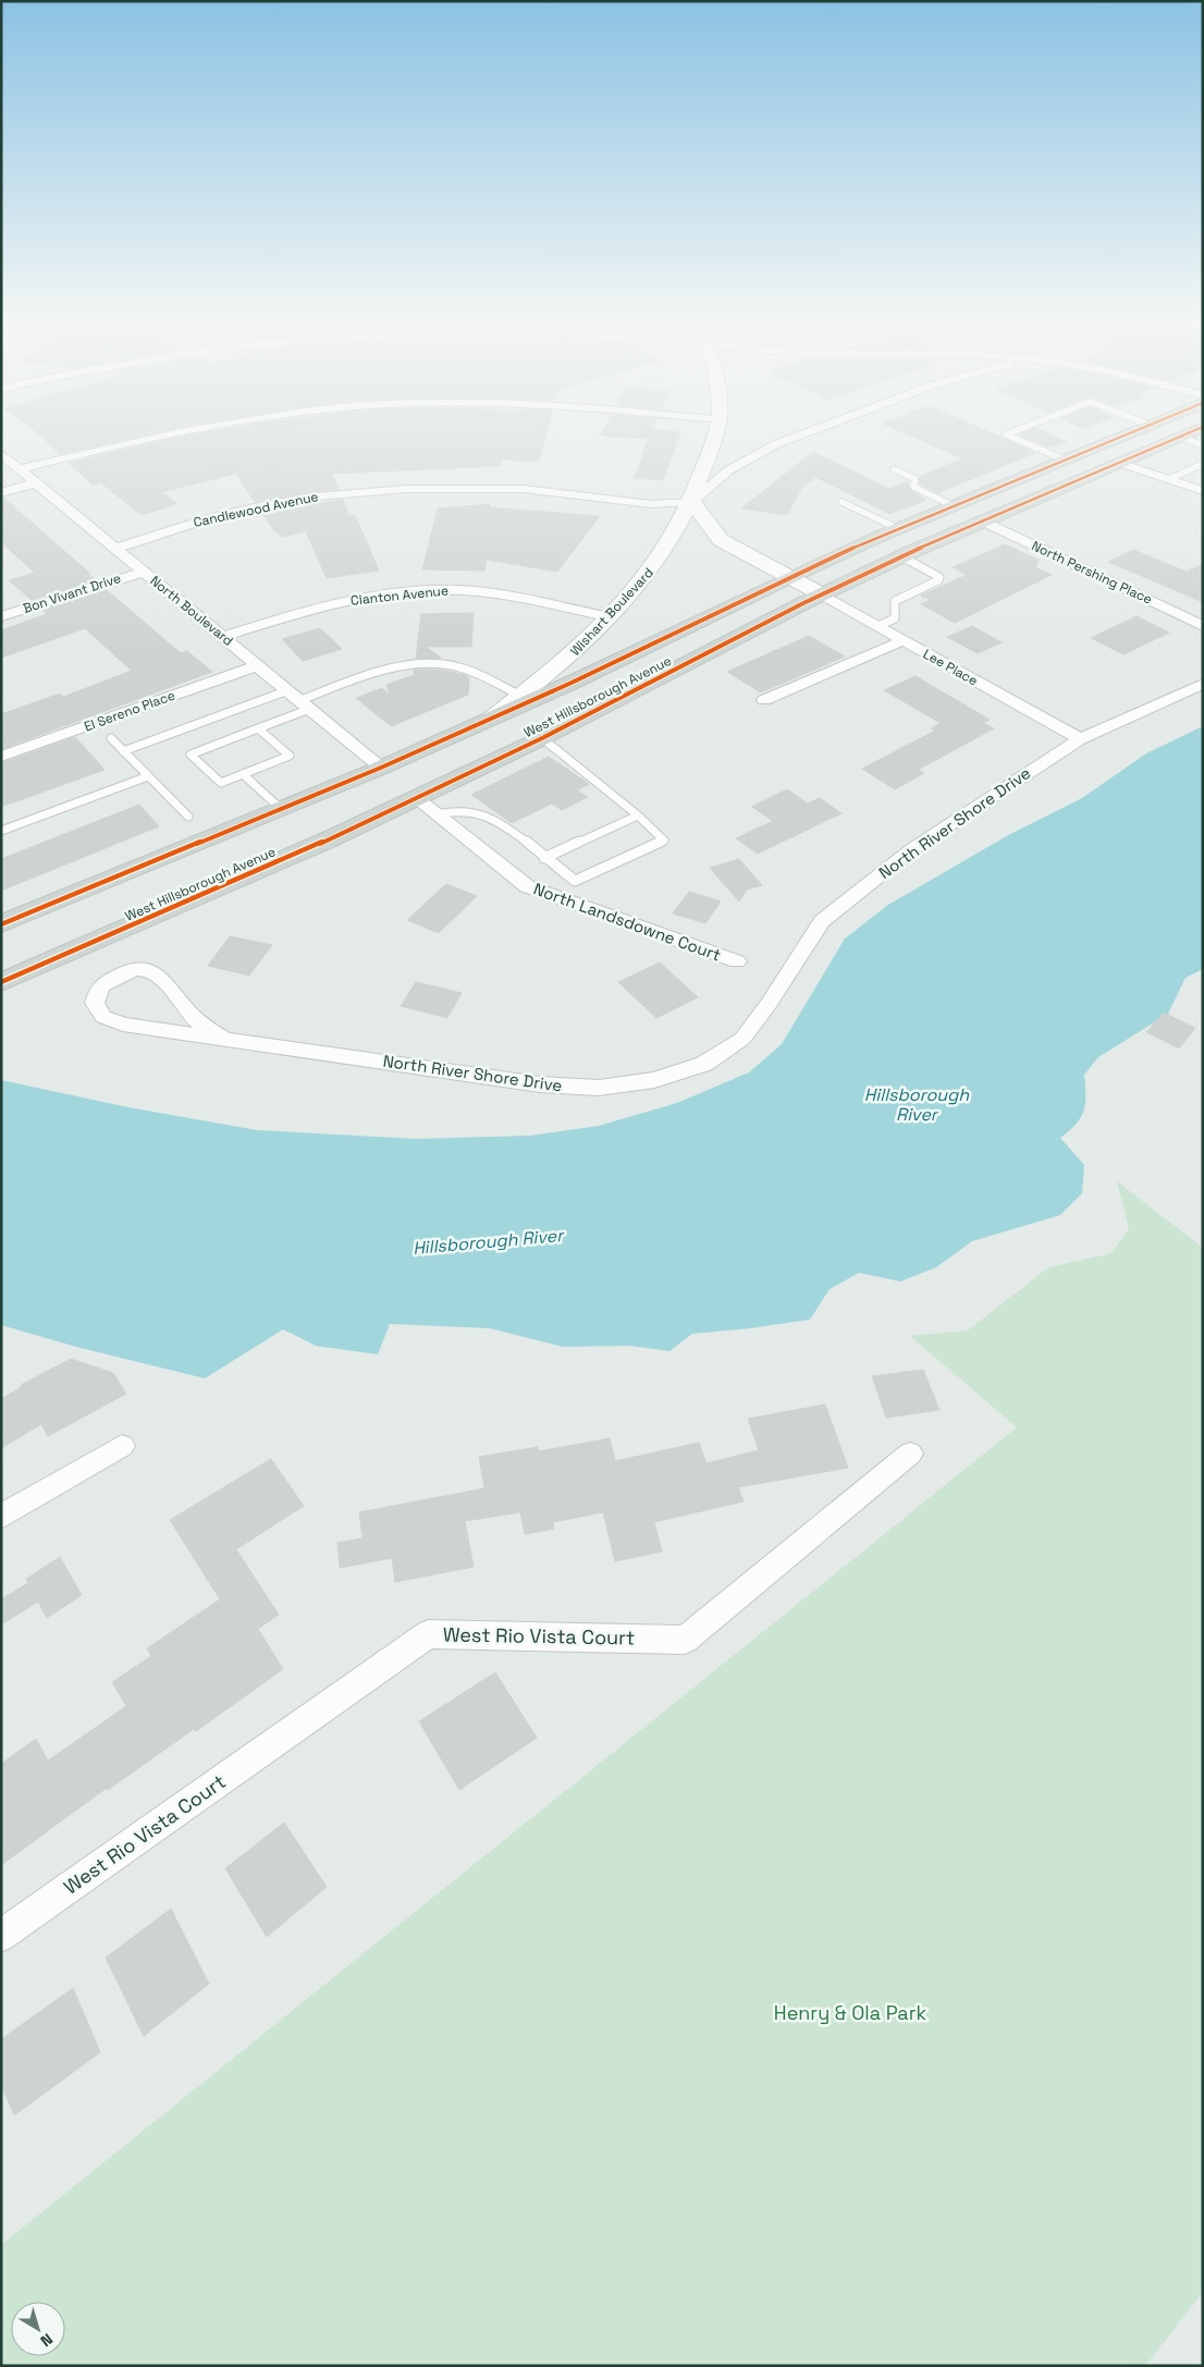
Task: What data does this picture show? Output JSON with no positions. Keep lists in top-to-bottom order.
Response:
{
  "streets": {
    "main road": ["West Hillsborough Avenue"],
    "street": [
      "Candlewood Avenue",
      "North Pershing Place",
      "Bon Vivant Drive",
      "Clanton Avenue",
      "North Boulevard",
      "Wishart Boulevard",
      "Lee Place",
      "El Sereno Place",
      "North River Shore Drive",
      "North Landsdowne Court",
      "West Rio Vista Court"
    ]
  },
  "crossings": [
    ["Candlewood Avenue", "North Boulevard"],
    ["Candlewood Avenue", "Wishart Boulevard"],
    ["North Pershing Place", "West Hillsborough Avenue"],
    ["Bon Vivant Drive", "North Boulevard"],
    ["Clanton Avenue", "North Boulevard"],
    ["Clanton Avenue", "Wishart Boulevard"],
    ["North Boulevard", "West Hillsborough Avenue"],
    ["North Boulevard", "El Sereno Place"],
    ["Wishart Boulevard", "West Hillsborough Avenue"],
    ["Lee Place", "West Hillsborough Avenue"],
    ["Lee Place", "North River Shore Drive"],
    ["West Hillsborough Avenue", "North Landsdowne Court"]
  ],
  "water": ["Hillsborough River"],
  "parks": ["Henry & Ola Park"],
  "north": "bottom right"
}
